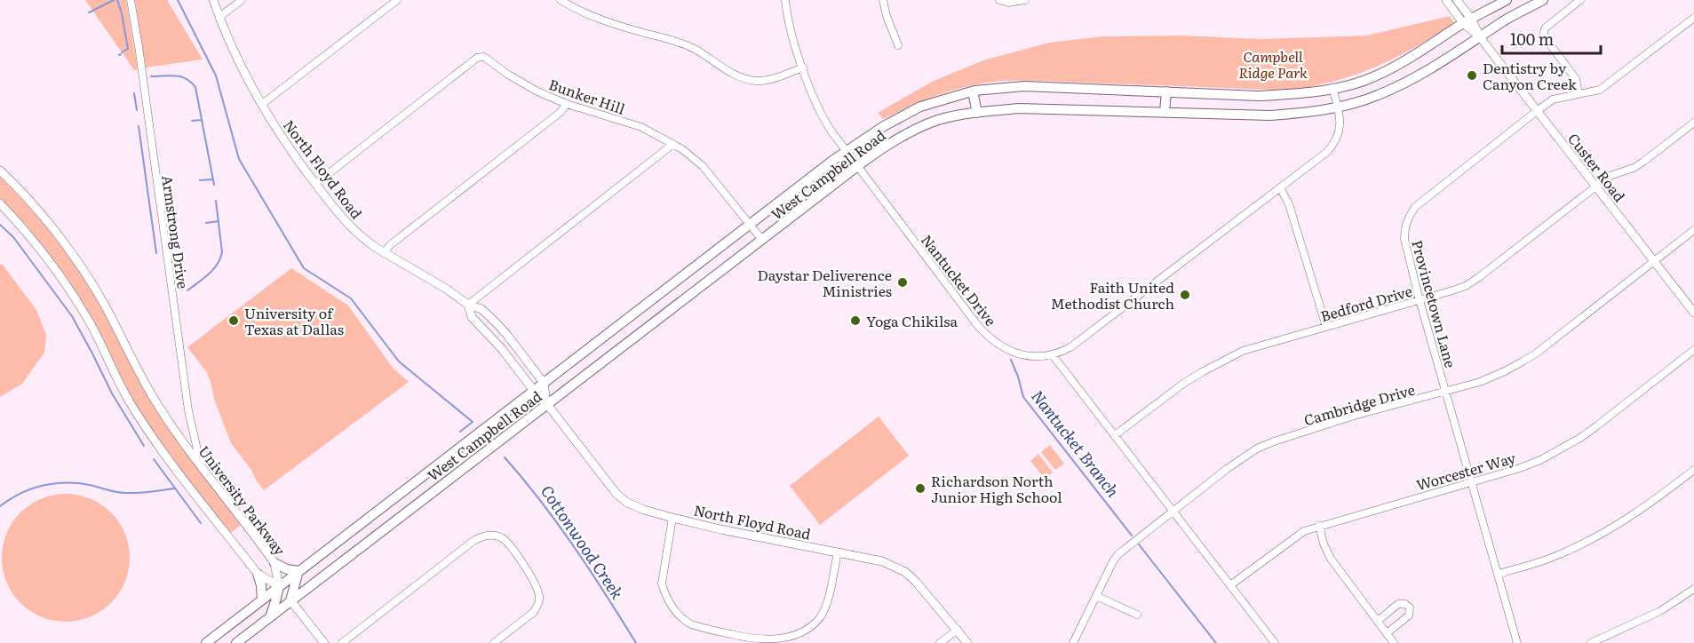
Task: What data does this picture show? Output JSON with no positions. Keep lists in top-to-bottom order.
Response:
{
  "streets": {
    "main road": ["West Campbell Road"],
    "street": [
      "Bunker Hill",
      "Custer Road",
      "North Floyd Road",
      "Armstrong Drive",
      "Nantucket Drive",
      "Bedford Drive",
      "Provincetown Lane",
      "Cambridge Drive",
      "Worcester Way",
      "University Parkway"
    ]
  },
  "crossings": [
    ["Bunker Hill", "North Floyd Road"],
    ["Bunker Hill", "West Campbell Road"],
    ["Custer Road", "West Campbell Road"],
    ["Custer Road", "Bedford Drive"],
    ["Custer Road", "Provincetown Lane"],
    ["Custer Road", "Cambridge Drive"],
    ["North Floyd Road", "West Campbell Road"],
    ["West Campbell Road", "Nantucket Drive"],
    ["West Campbell Road", "University Parkway"],
    ["Armstrong Drive", "University Parkway"],
    ["Bedford Drive", "Provincetown Lane"],
    ["Provincetown Lane", "Cambridge Drive"],
    ["Provincetown Lane", "Worcester Way"]
  ],
  "water": ["Nantucket Branch", "Cottonwood Creek"],
  "parks": ["Campbell Ridge Park"],
  "places": [
    "Dentistry by Canyon Creek",
    "Daystar Deliverence Ministries",
    "Faith United Methodist Church",
    "University of Texas at Dallas",
    "Yoga Chikilsa",
    "Richardson North Junior High School"
  ],
  "scale_bar": "100 m"
}
